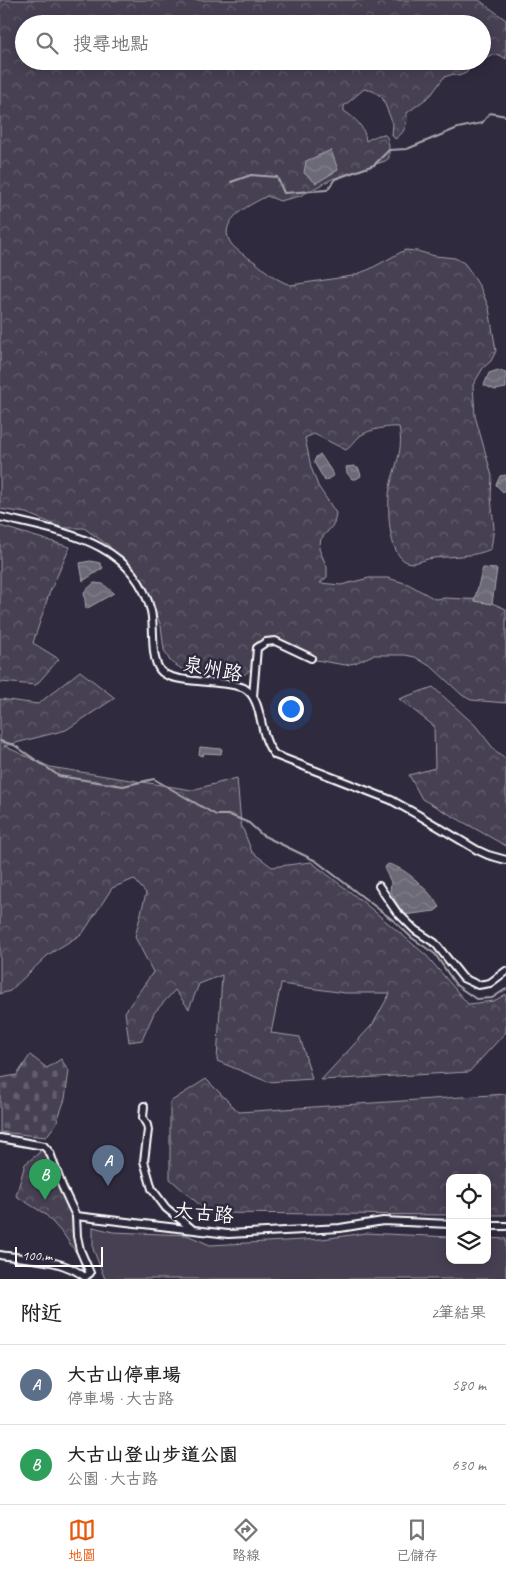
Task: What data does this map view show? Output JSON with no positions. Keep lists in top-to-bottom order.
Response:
{
  "streets": {
    "street": ["泉州路", "大古路"]
  },
  "scale_bar": "100 m",
  "page": {
    "search": "搜尋地點",
    "pins": ["A", "B"],
    "scale": "100 m",
    "heading": ["附近", "2筆結果"],
    "list": [
      {
        "mark": "A",
        "name": "大古山停車場",
        "note": "停車場 · 大古路",
        "value": "580 m"
      },
      {
        "mark": "B",
        "name": "大古山登山步道公園",
        "note": "公園 · 大古路",
        "value": "630 m"
      }
    ],
    "nav": ["地圖", "路線", "已儲存"]
  }
}
